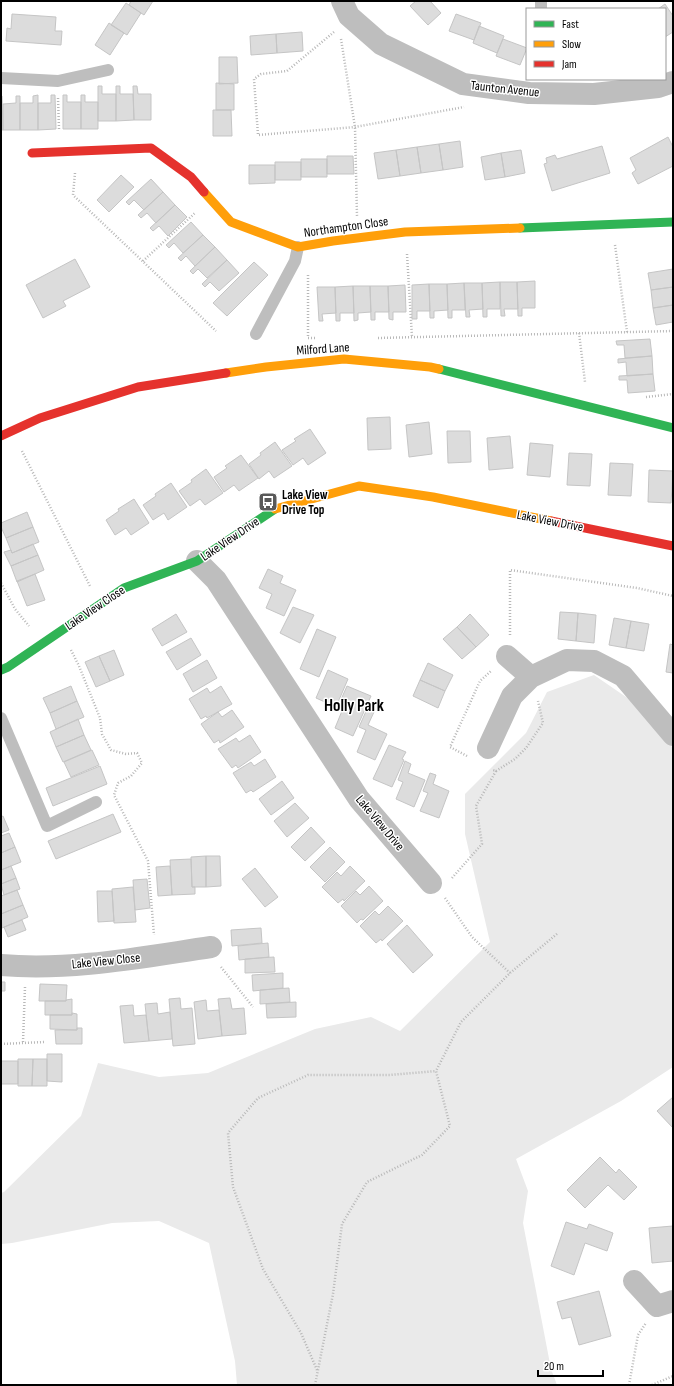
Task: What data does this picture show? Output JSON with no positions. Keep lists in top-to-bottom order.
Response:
{
  "streets": {
    "street": [
      "Taunton Avenue",
      "Northampton Close",
      "Milford Lane",
      "Lake View Drive",
      "Lake View Close"
    ]
  },
  "crossings": [
    ["Lake View Drive", "Lake View Close"]
  ],
  "districts": ["Holly Park"],
  "places": {
    "bus stop": ["Lake View Drive Top"]
  },
  "legend": ["Fast", "Slow", "Jam"],
  "scale_bar": "20 m"
}
